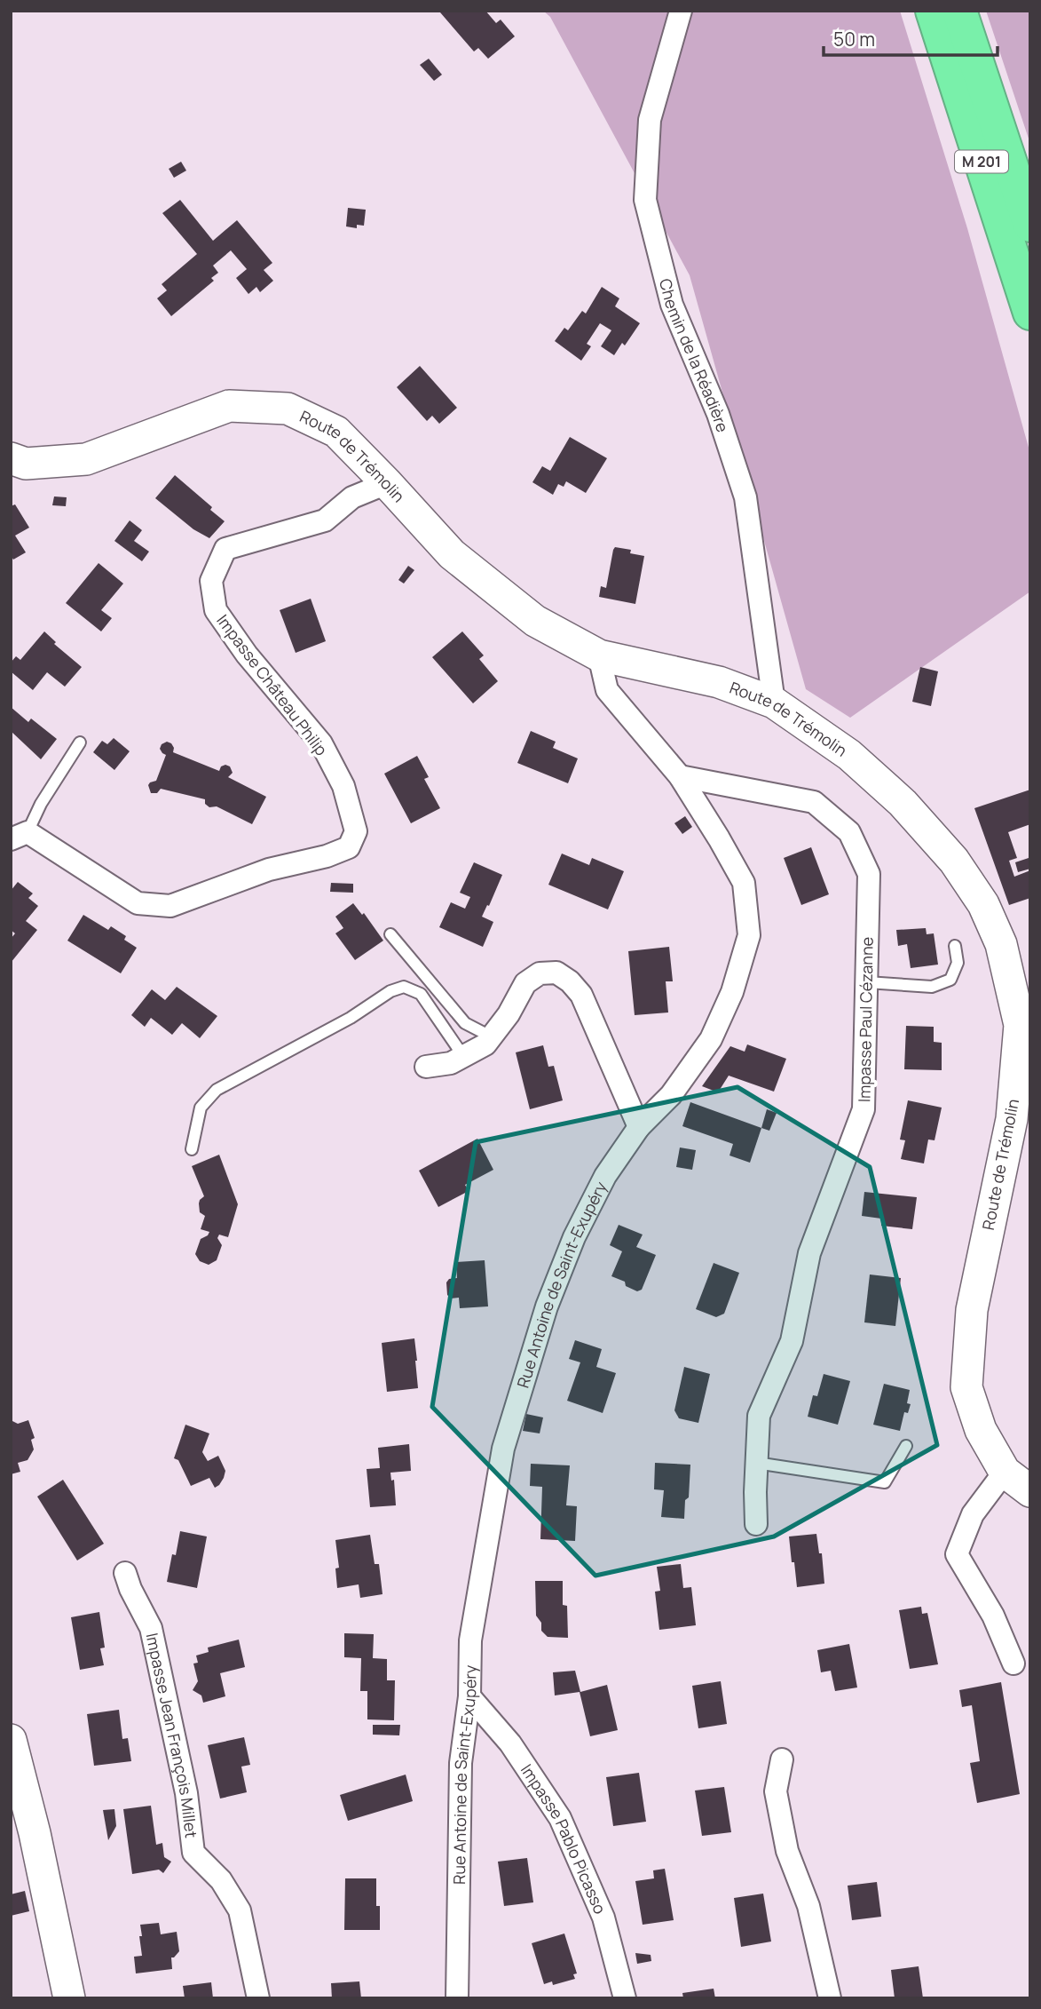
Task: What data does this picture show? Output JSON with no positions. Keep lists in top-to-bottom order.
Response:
{
  "streets": {
    "highway": ["M 201"],
    "street": [
      "Chemin de la Réadière",
      "Route de Trémolin",
      "Impasse Château Philip",
      "Impasse Paul Cézanne",
      "Rue Antoine de Saint-Exupéry",
      "Impasse Jean François Millet",
      "Impasse Pablo Picasso"
    ]
  },
  "crossings": [
    ["Chemin de la Réadière", "Route de Trémolin"],
    ["Route de Trémolin", "Impasse Château Philip"],
    ["Route de Trémolin", "Rue Antoine de Saint-Exupéry"],
    ["Impasse Paul Cézanne", "Rue Antoine de Saint-Exupéry"],
    ["Rue Antoine de Saint-Exupéry", "Impasse Pablo Picasso"]
  ],
  "scale_bar": "50 m"
}
